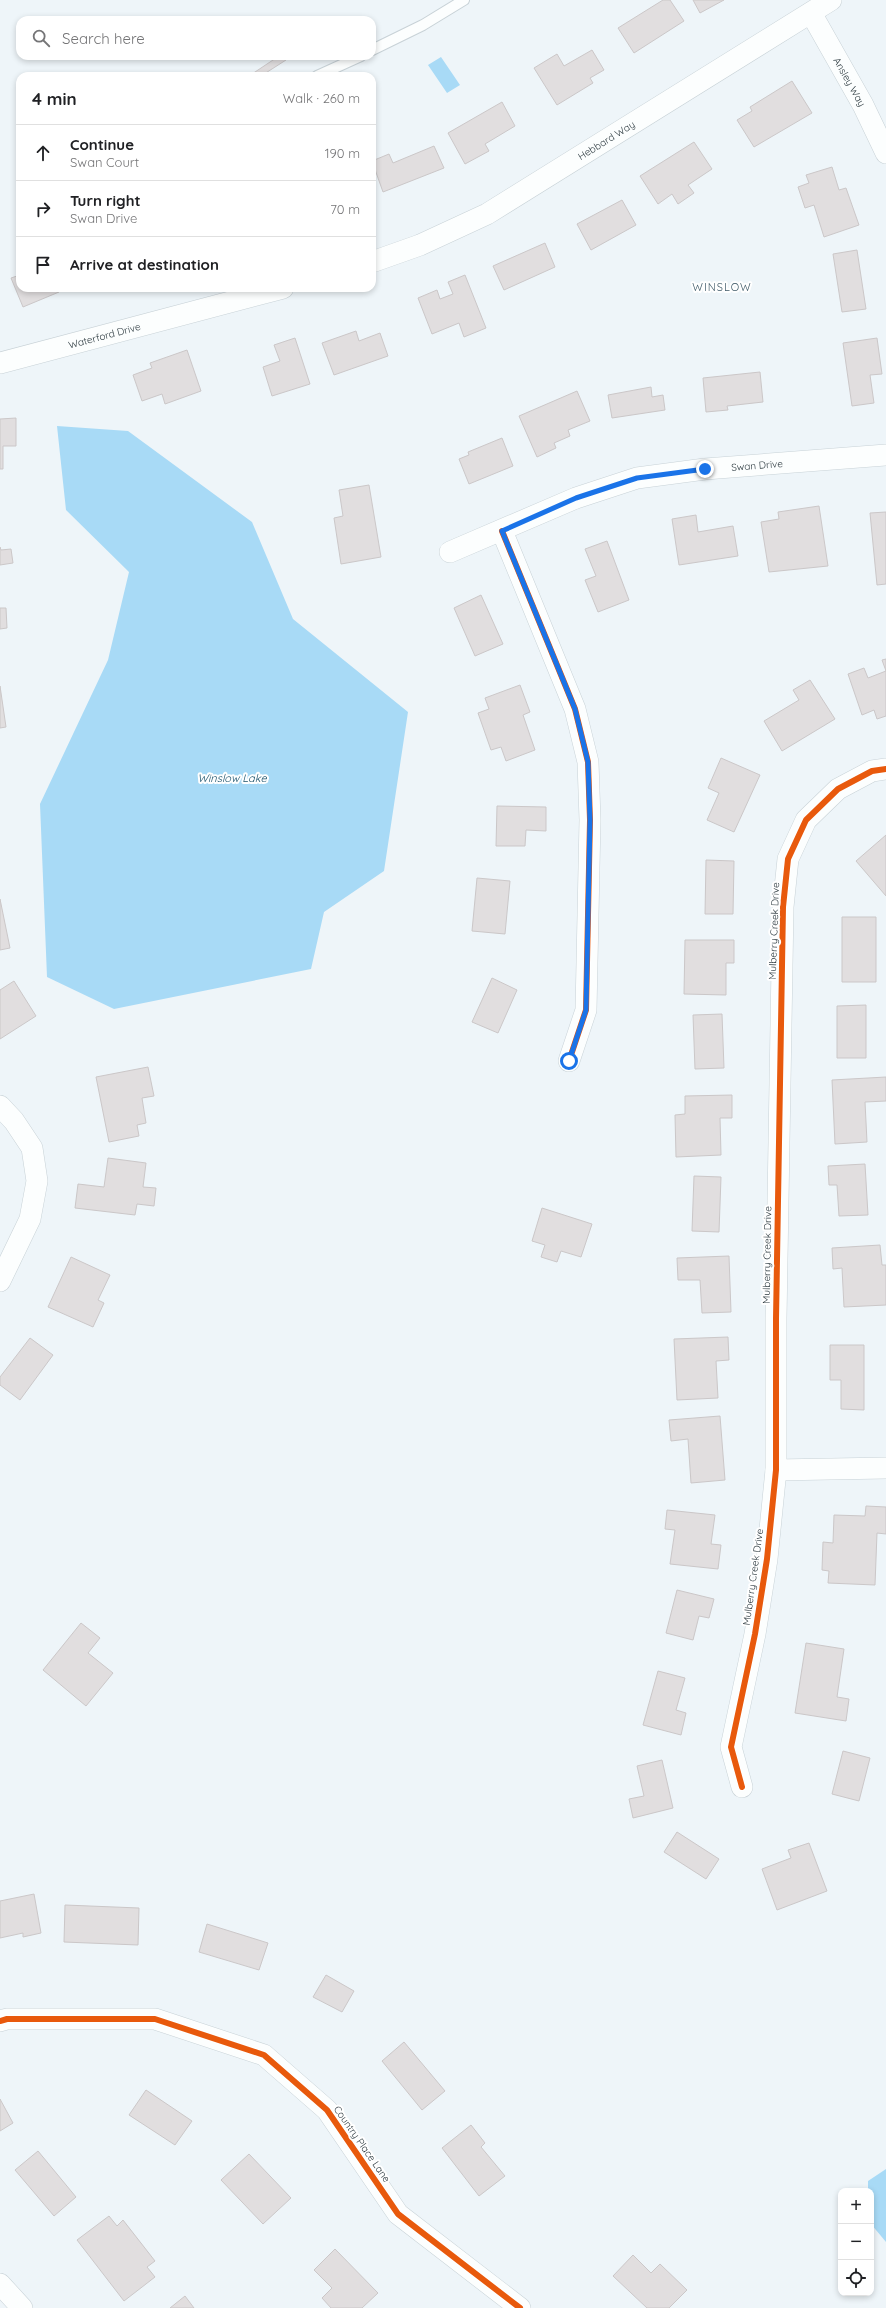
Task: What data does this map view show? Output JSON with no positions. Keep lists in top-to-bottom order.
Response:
{
  "streets": {
    "street": [
      "Ansley Way",
      "Hebbard Way",
      "Waterford Drive",
      "Swan Drive",
      "Mulberry Creek Drive",
      "Country Place Lane"
    ]
  },
  "crossings": [
    ["Ansley Way", "Hebbard Way"]
  ],
  "districts": ["WINSLOW"],
  "water": ["Winslow Lake"],
  "page": {
    "search": "Search here",
    "heading": ["4 min", "Walk · 260 m"],
    "list": [
      ["Continue", "Swan Court", "190 m"],
      ["Turn right", "Swan Drive", "70 m"],
      "Arrive at destination"
    ],
    "map_buttons": ["+", "−"]
  }
}
